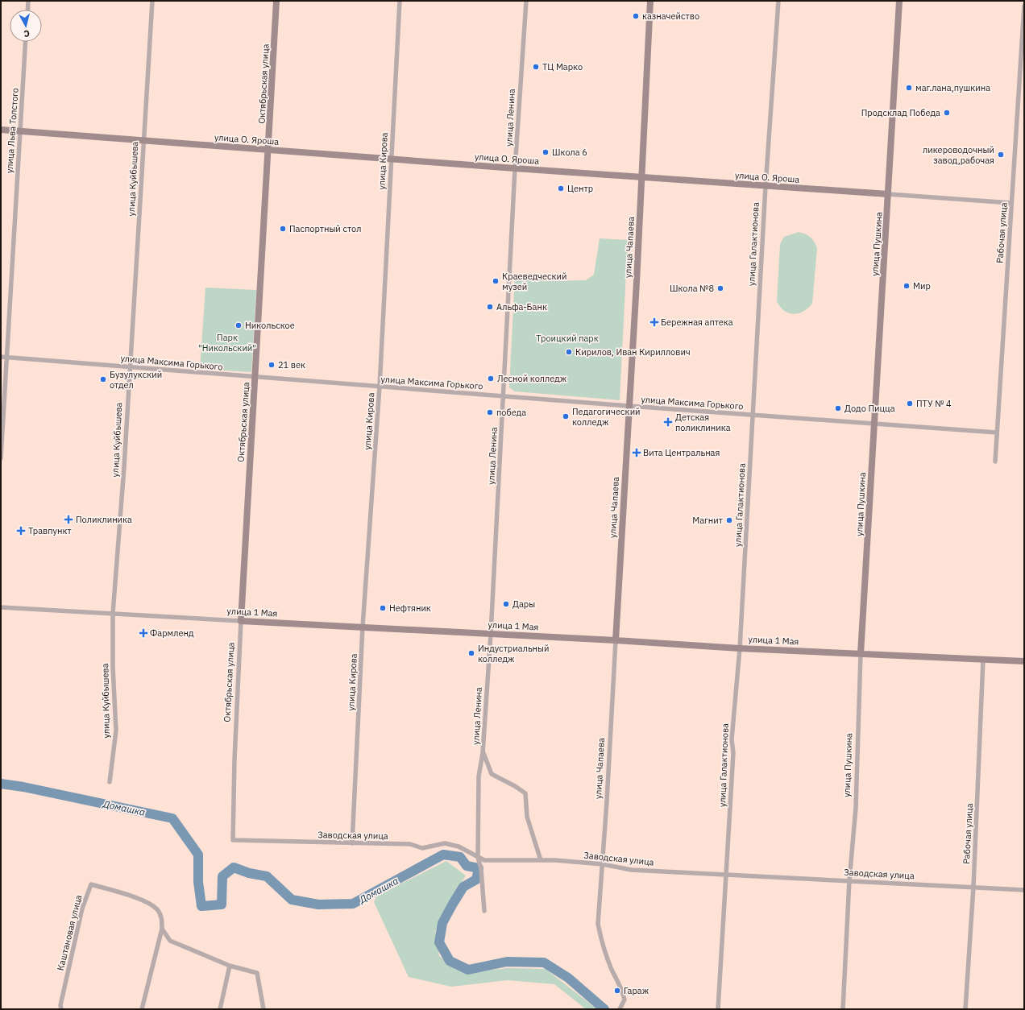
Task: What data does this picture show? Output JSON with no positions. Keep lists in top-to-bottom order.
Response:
{
  "streets": {
    "main road": [
      "Октябрьская улица",
      "улица О. Яроша",
      "улица Пушкина",
      "улица Чапаева",
      "улица 1 Мая"
    ],
    "street": [
      "улица Ленина",
      "улица Льва Толстого",
      "улица Кирова",
      "улица Куйбышева",
      "Рабочая улица",
      "улица Галактионова",
      "улица Максима Горького",
      "Заводская улица",
      "Каштановая улица"
    ]
  },
  "crossings": [
    ["Октябрьская улица", "улица О. Яроша"],
    ["Октябрьская улица", "улица Максима Горького"],
    ["Октябрьская улица", "улица 1 Мая"],
    ["Октябрьская улица", "Заводская улица"],
    ["улица Ленина", "улица О. Яроша"],
    ["улица Ленина", "улица Максима Горького"],
    ["улица Ленина", "улица 1 Мая"],
    ["улица Ленина", "Заводская улица"],
    ["улица Льва Толстого", "улица О. Яроша"],
    ["улица Льва Толстого", "улица Максима Горького"],
    ["улица О. Яроша", "улица Кирова"],
    ["улица О. Яроша", "улица Куйбышева"],
    ["улица О. Яроша", "Рабочая улица"],
    ["улица О. Яроша", "улица Галактионова"],
    ["улица О. Яроша", "улица Пушкина"],
    ["улица О. Яроша", "улица Чапаева"],
    ["улица Кирова", "улица Максима Горького"],
    ["улица Кирова", "улица 1 Мая"],
    ["улица Кирова", "Заводская улица"],
    ["улица Куйбышева", "улица Максима Горького"],
    ["улица Куйбышева", "улица 1 Мая"],
    ["Рабочая улица", "улица Максима Горького"],
    ["Рабочая улица", "улица 1 Мая"],
    ["Рабочая улица", "Заводская улица"],
    ["улица Галактионова", "улица Максима Горького"],
    ["улица Галактионова", "улица 1 Мая"],
    ["улица Галактионова", "Заводская улица"],
    ["улица Пушкина", "улица Максима Горького"],
    ["улица Пушкина", "улица 1 Мая"],
    ["улица Пушкина", "Заводская улица"],
    ["улица Чапаева", "улица Максима Горького"],
    ["улица Чапаева", "улица 1 Мая"],
    ["улица Чапаева", "Заводская улица"]
  ],
  "water": ["Домашка"],
  "parks": ["Парк \"Никольский\"", "Троицкий парк"],
  "places": {
    "other": [
      "казначейство",
      "ТЦ Марко",
      "маг.лана,пушкина",
      "Продсклад Победа",
      "Школа 6",
      "ликероводочный завод,рабочая",
      "Центр",
      "Паспортный стол",
      "Краеведческий музей",
      "Мир",
      "Школа №8",
      "Альфа-Банк",
      "Никольское",
      "Кирилов, Иван Кириллович",
      "21 век",
      "Лесной колледж",
      "Бузулукский отдел",
      "ПТУ № 4",
      "Додо Пицца",
      "победа",
      "Педагогический колледж",
      "Магнит",
      "Дары",
      "Нефтяник",
      "Индустриальный колледж",
      "Гараж"
    ],
    "health": [
      "Бережная аптека",
      "Детская поликлиника",
      "Вита Центральная",
      "Поликлиника",
      "Травпункт",
      "Фармленд"
    ]
  },
  "north": "bottom"
}
